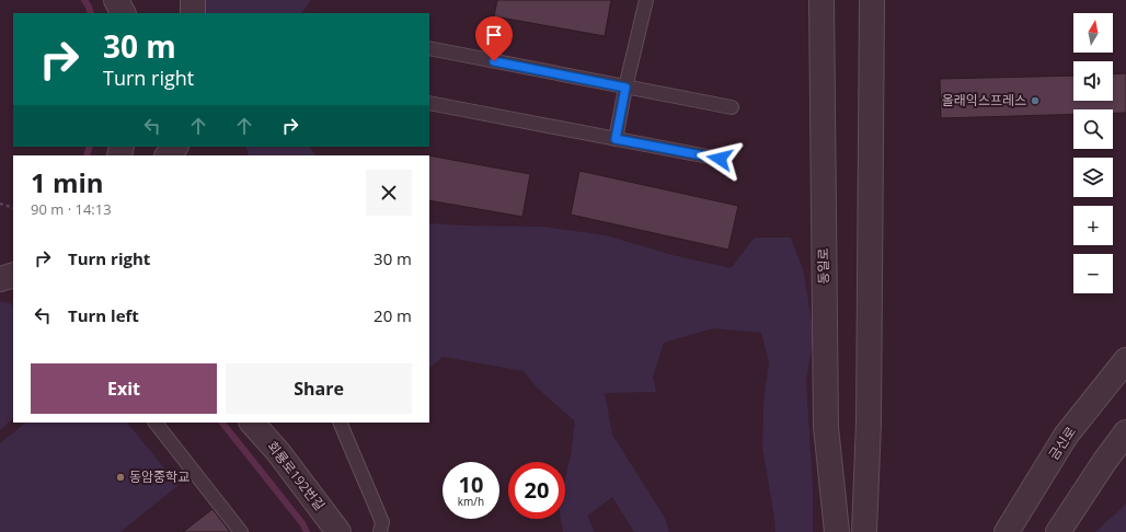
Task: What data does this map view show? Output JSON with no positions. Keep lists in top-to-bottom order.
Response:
{
  "streets": {
    "street": ["동일로", "금신로", "회룡로192번길"]
  },
  "places": ["올래익스프레스", "동암중학교"],
  "north": "top",
  "page": {
    "map_buttons": ["+", "−"],
    "turn": ["30 m", "Turn right"],
    "heading": ["1 min", "90 m · 14:13"],
    "list": [
      {
        "name": "Turn right",
        "value": "30 m"
      },
      {
        "name": "Turn left",
        "value": "20 m"
      }
    ],
    "buttons": ["Exit", "Share"],
    "speed": "10 km/h",
    "limit": "20"
  }
}
